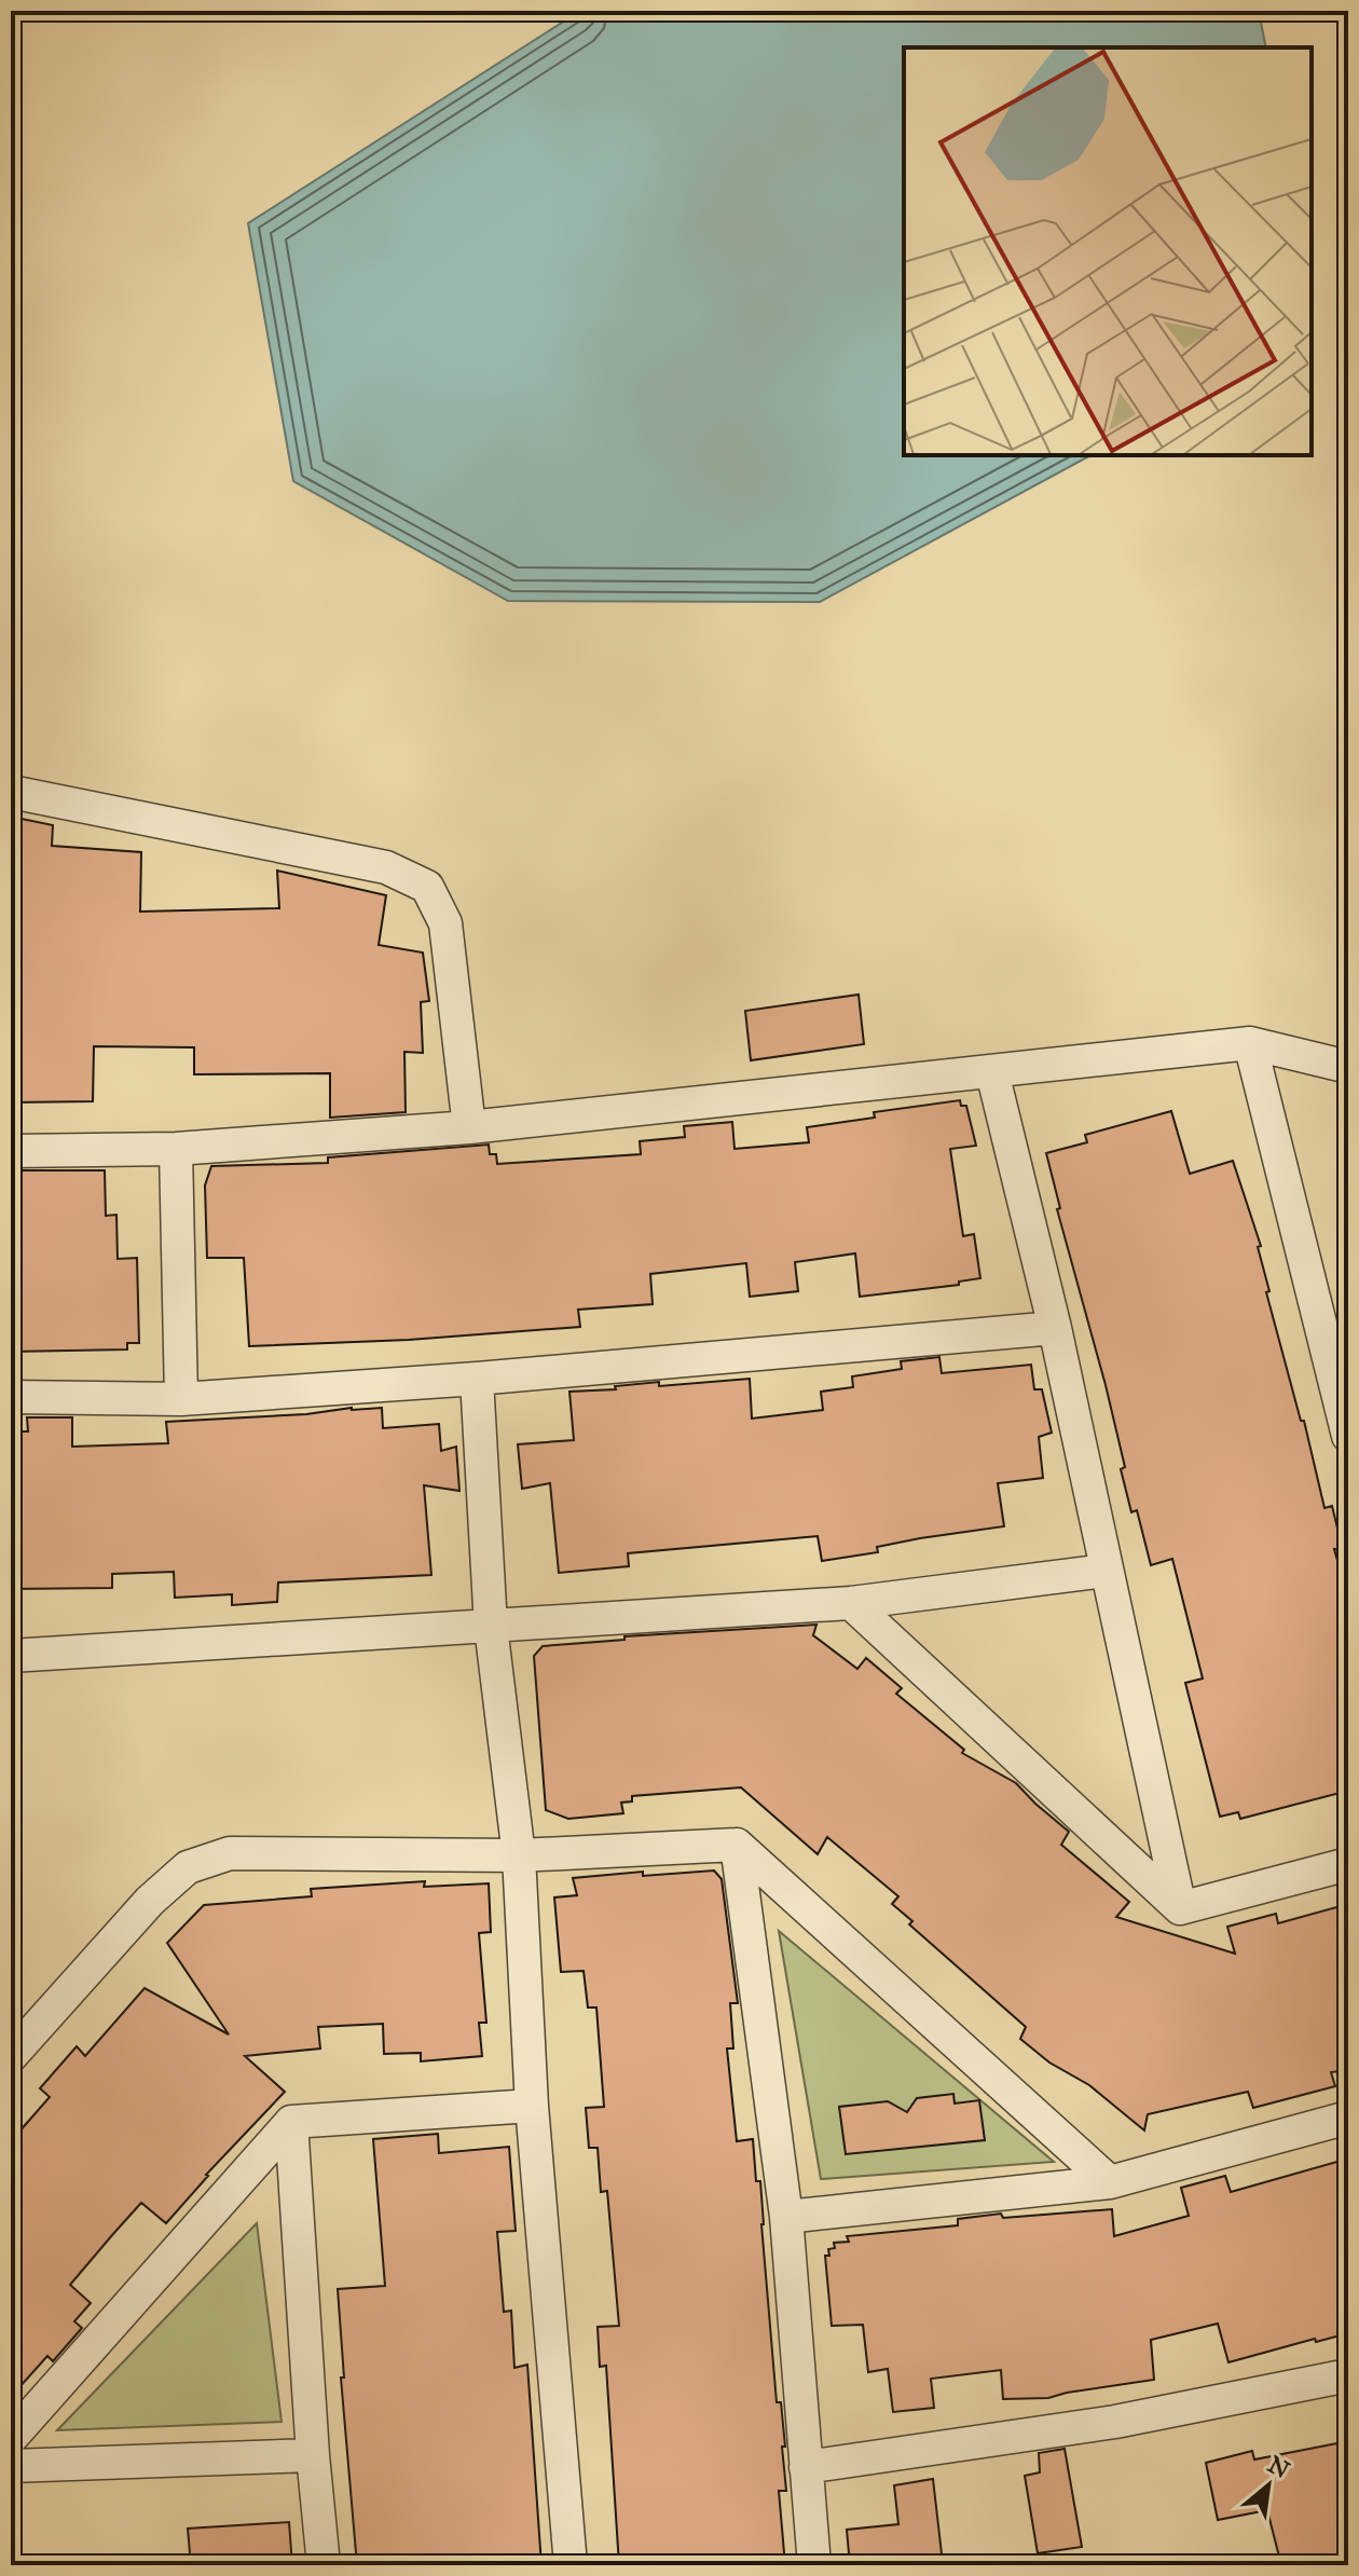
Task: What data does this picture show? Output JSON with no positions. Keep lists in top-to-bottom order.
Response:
{
  "north": "top right"
}
